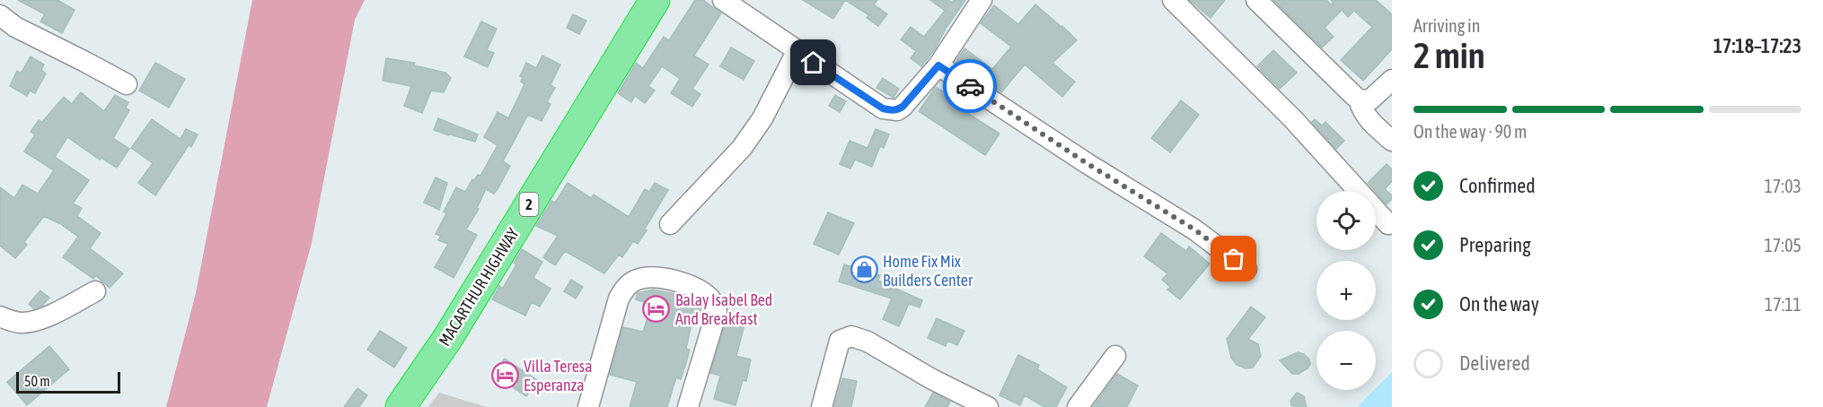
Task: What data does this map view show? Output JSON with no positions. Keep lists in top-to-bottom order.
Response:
{
  "streets": {
    "highway": ["2", "MACARTHUR HIGHWAY"]
  },
  "places": {
    "shop": ["Home Fix Mix Builders Center"],
    "hotel": ["Balay Isabel Bed And Breakfast", "Villa Teresa Esperanza"]
  },
  "scale_bar": "50 m",
  "page": {
    "heading": ["2 min", "Arriving in", "17:18–17:23"],
    "bar": "On the way · 90 m",
    "list": [
      ["Confirmed", "17:03"],
      ["Preparing", "17:05"],
      ["On the way", "17:11"],
      "Delivered"
    ],
    "map_buttons": ["+", "−"],
    "scale": "50 m"
  }
}
